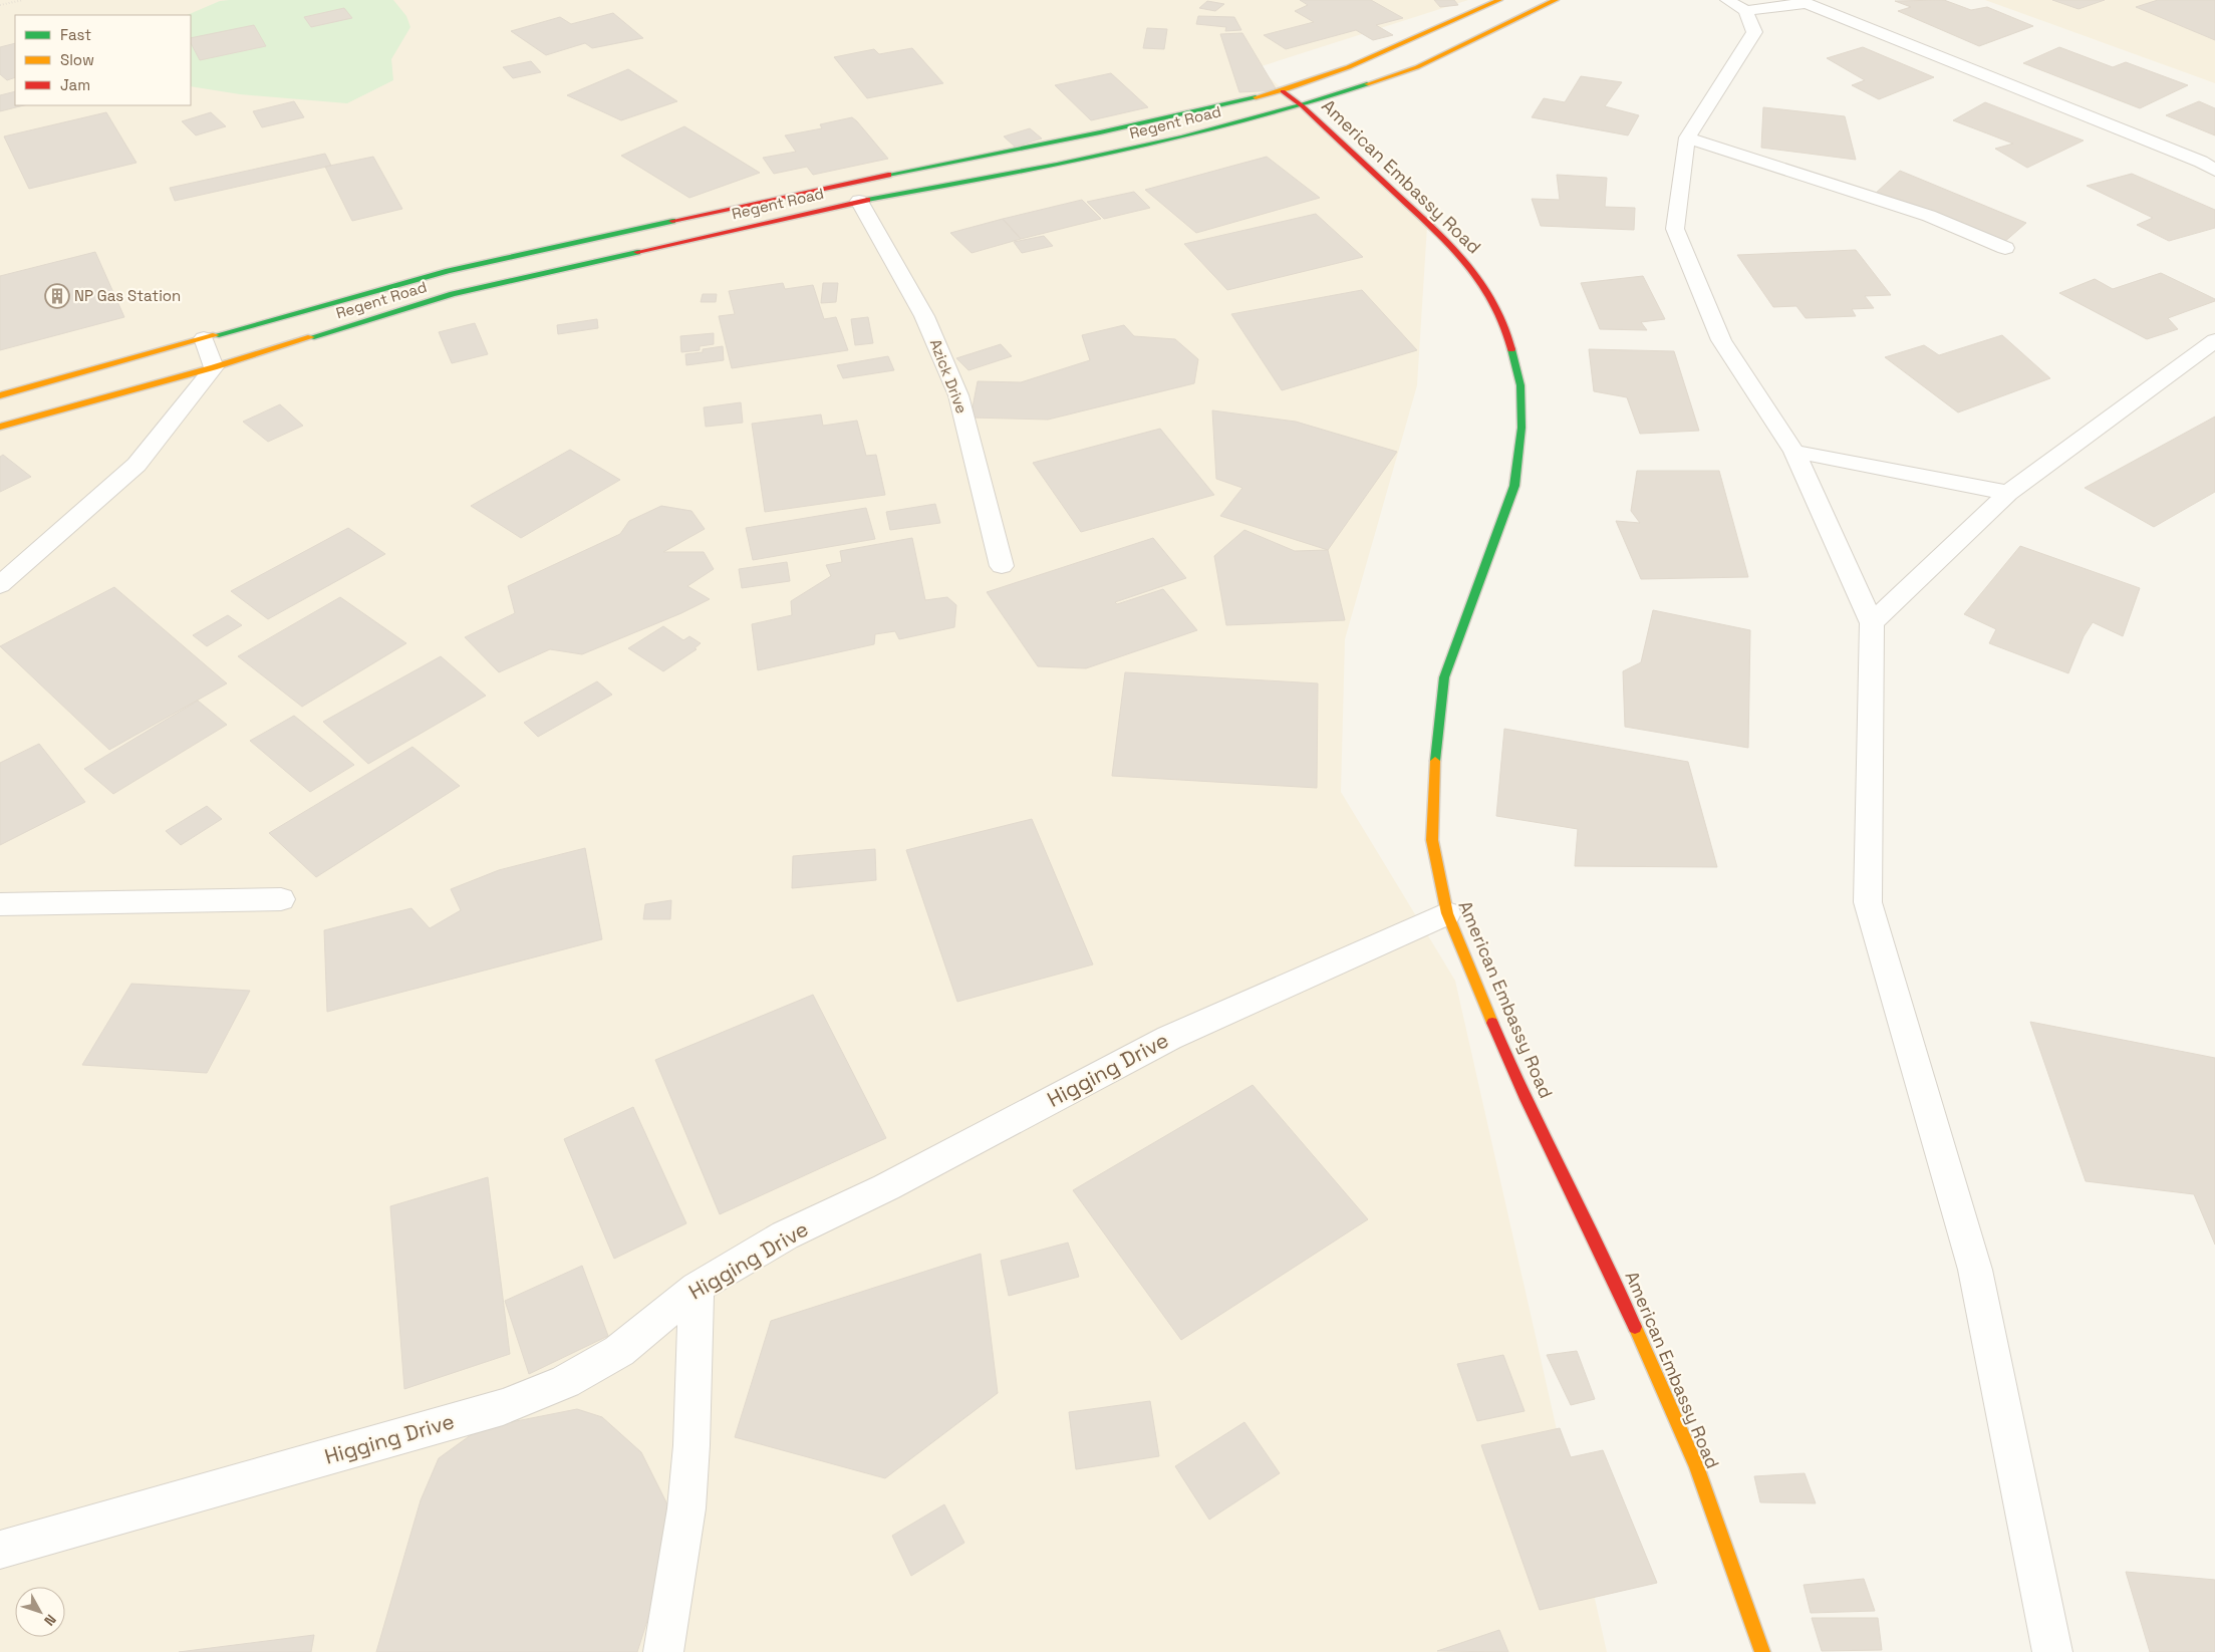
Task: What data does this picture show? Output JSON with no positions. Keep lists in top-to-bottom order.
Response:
{
  "streets": {
    "main road": ["Regent Road", "American Embassy Road"],
    "street": ["Azick Drive", "Higging Drive"]
  },
  "crossings": [
    ["Regent Road", "American Embassy Road"],
    ["Regent Road", "Azick Drive"],
    ["American Embassy Road", "Higging Drive"]
  ],
  "places": {
    "building": ["NP Gas Station"]
  },
  "legend": ["Fast", "Slow", "Jam"],
  "north": "bottom right"
}
